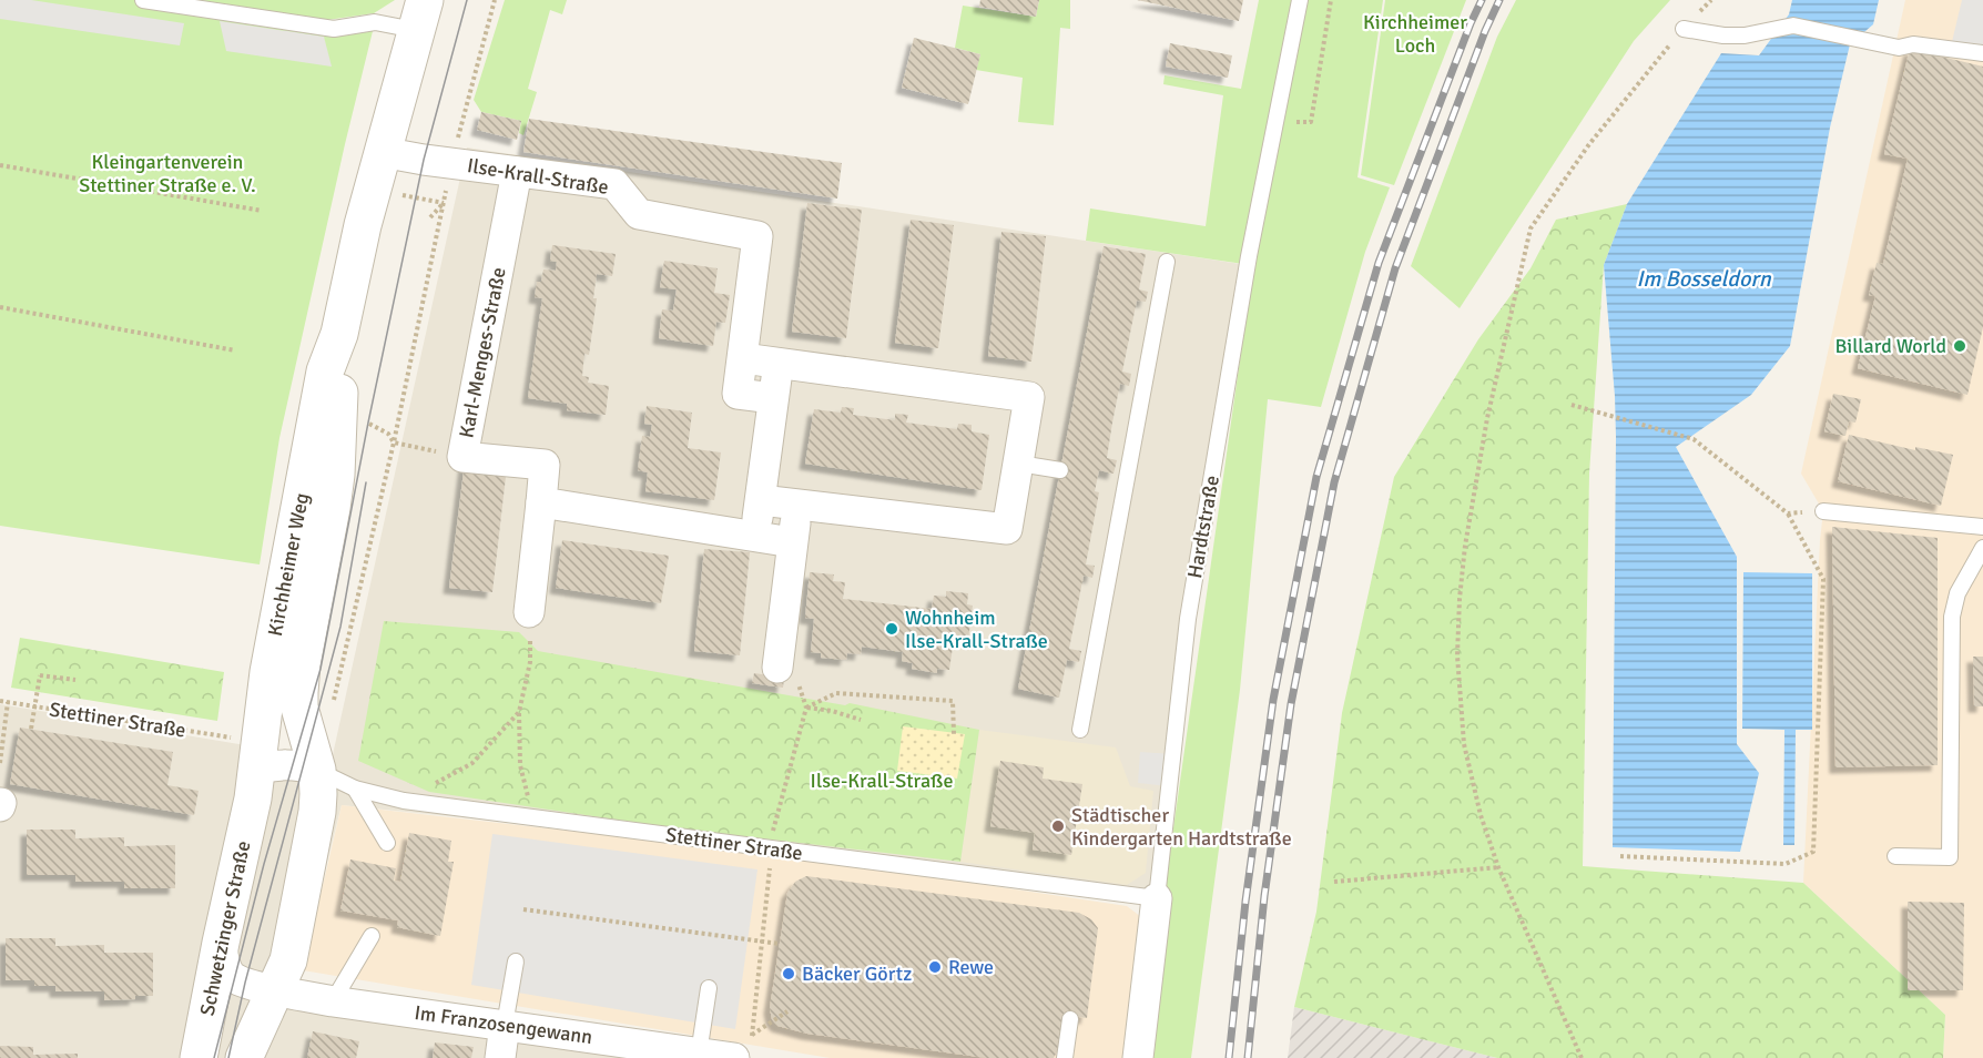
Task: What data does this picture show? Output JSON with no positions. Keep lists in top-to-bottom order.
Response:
{
  "streets": {
    "street": [
      "Ilse-Krall-Straße",
      "Karl-Menges-Straße",
      "Hardtstraße",
      "Kirchheimer Weg",
      "Schwetzinger Straße",
      "Im Franzosengewann"
    ],
    "lane": ["Stettiner Straße"]
  },
  "crossings": [
    ["Ilse-Krall-Straße", "Karl-Menges-Straße"],
    ["Ilse-Krall-Straße", "Kirchheimer Weg"],
    ["Hardtstraße", "Stettiner Straße"],
    ["Kirchheimer Weg", "Stettiner Straße"],
    ["Kirchheimer Weg", "Schwetzinger Straße"],
    ["Schwetzinger Straße", "Im Franzosengewann"]
  ],
  "water": ["Im Bosseldorn"],
  "parks": ["Kirchheimer Loch", "Kleingartenverein Stettiner Straße e. V.", "Ilse-Krall-Straße"],
  "places": [
    "Billard World",
    "Wohnheim Ilse-Krall-Straße",
    "Städtischer Kindergarten Hardtstraße",
    "Rewe",
    "Bäcker Görtz"
  ]
}
